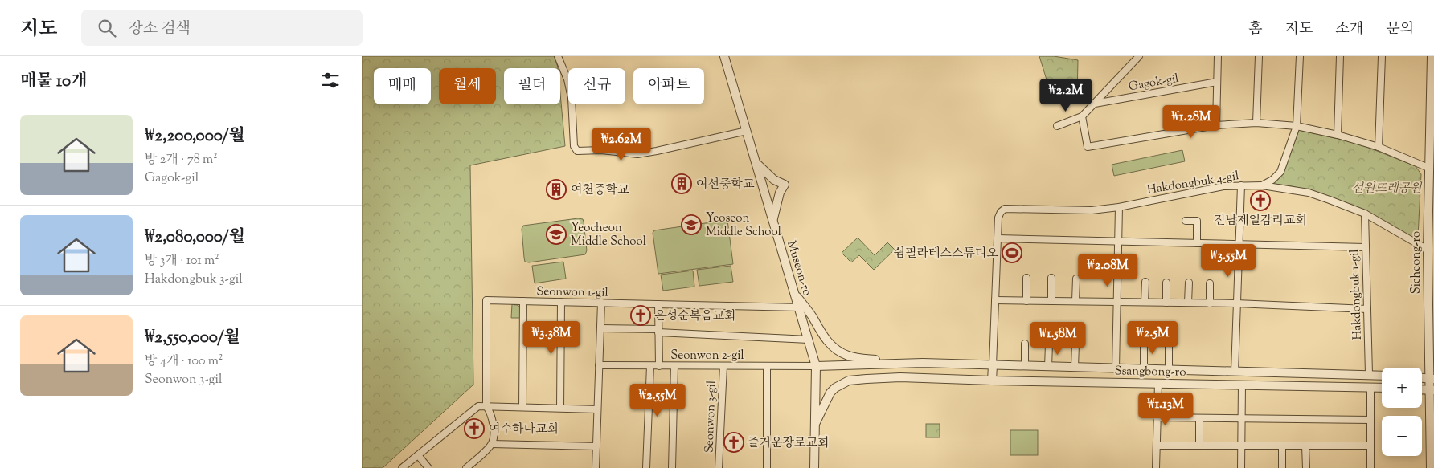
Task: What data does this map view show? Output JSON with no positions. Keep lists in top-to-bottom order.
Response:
{
  "streets": {
    "street": [
      "Gagok-gil",
      "Hakdongbuk 4-gil",
      "Sicheong-ro",
      "Museon-ro",
      "Seonwon 1-gil",
      "Hakdongbuk 1-gil",
      "Seonwon 2-gil",
      "Ssangbong-ro",
      "Seonwon 3-gil"
    ]
  },
  "crossings": [
    ["Hakdongbuk 4-gil", "Sicheong-ro"],
    ["Hakdongbuk 4-gil", "Hakdongbuk 1-gil"],
    ["Hakdongbuk 4-gil", "Ssangbong-ro"],
    ["Museon-ro", "Seonwon 1-gil"],
    ["Museon-ro", "Seonwon 2-gil"],
    ["Museon-ro", "Ssangbong-ro"],
    ["Hakdongbuk 1-gil", "Ssangbong-ro"],
    ["Seonwon 2-gil", "Ssangbong-ro"],
    ["Seonwon 2-gil", "Seonwon 3-gil"]
  ],
  "parks": ["선원뜨레공원"],
  "places": {
    "building": ["여선중학교", "여천중학교"],
    "church": [
      "진남제일감리교회",
      "은성순복음교회",
      "여수하나교회",
      "즐거운장로교회"
    ],
    "school or university": ["Yeoseon Middle School", "Yeocheon Middle School"],
    "sports": ["쉼필라테스스튜디오"]
  },
  "page": {
    "header": "지도",
    "search": "장소 검색",
    "nav": [
      "홈",
      "지도",
      "소개",
      "문의"
    ],
    "heading": "매물 10개",
    "chip": [
      "매매",
      "월세",
      "필터",
      "신규",
      "아파트"
    ],
    "price": [
      "₩2.2M",
      "₩1.28M",
      "₩2.62M",
      "₩3.55M",
      "₩2.08M",
      "₩3.38M",
      "₩2.5M",
      "₩1.58M",
      "₩2.55M",
      "₩1.13M"
    ],
    "list": [
      {
        "name": "₩2,200,000/월",
        "note": "방 2개 · 78 m² · Gagok-gil"
      },
      {
        "name": "₩2,080,000/월",
        "note": "방 3개 · 101 m² · Hakdongbuk 3-gil"
      },
      {
        "name": "₩2,550,000/월",
        "note": "방 4개 · 100 m² · Seonwon 3-gil"
      }
    ],
    "map_buttons": ["+", "−"]
  }
}
